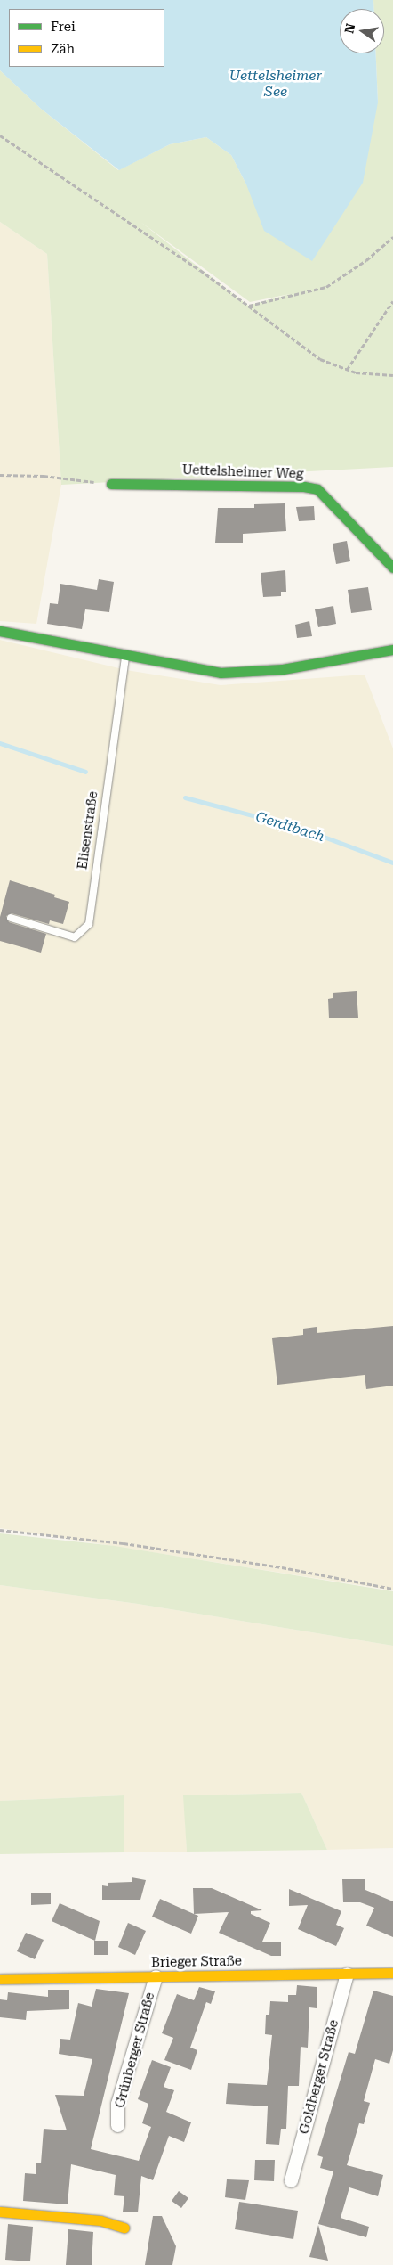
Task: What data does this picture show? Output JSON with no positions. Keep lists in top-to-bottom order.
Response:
{
  "streets": {
    "street": [
      "Uettelsheimer Weg",
      "Brieger Straße",
      "Grünberger Straße",
      "Goldberger Straße"
    ],
    "lane": ["Elisenstraße"]
  },
  "crossings": [
    ["Brieger Straße", "Grünberger Straße"],
    ["Brieger Straße", "Goldberger Straße"]
  ],
  "water": ["Uettelsheimer See", "Gerdtbach"],
  "legend": ["Frei", "Zäh"],
  "north": "left"
}
